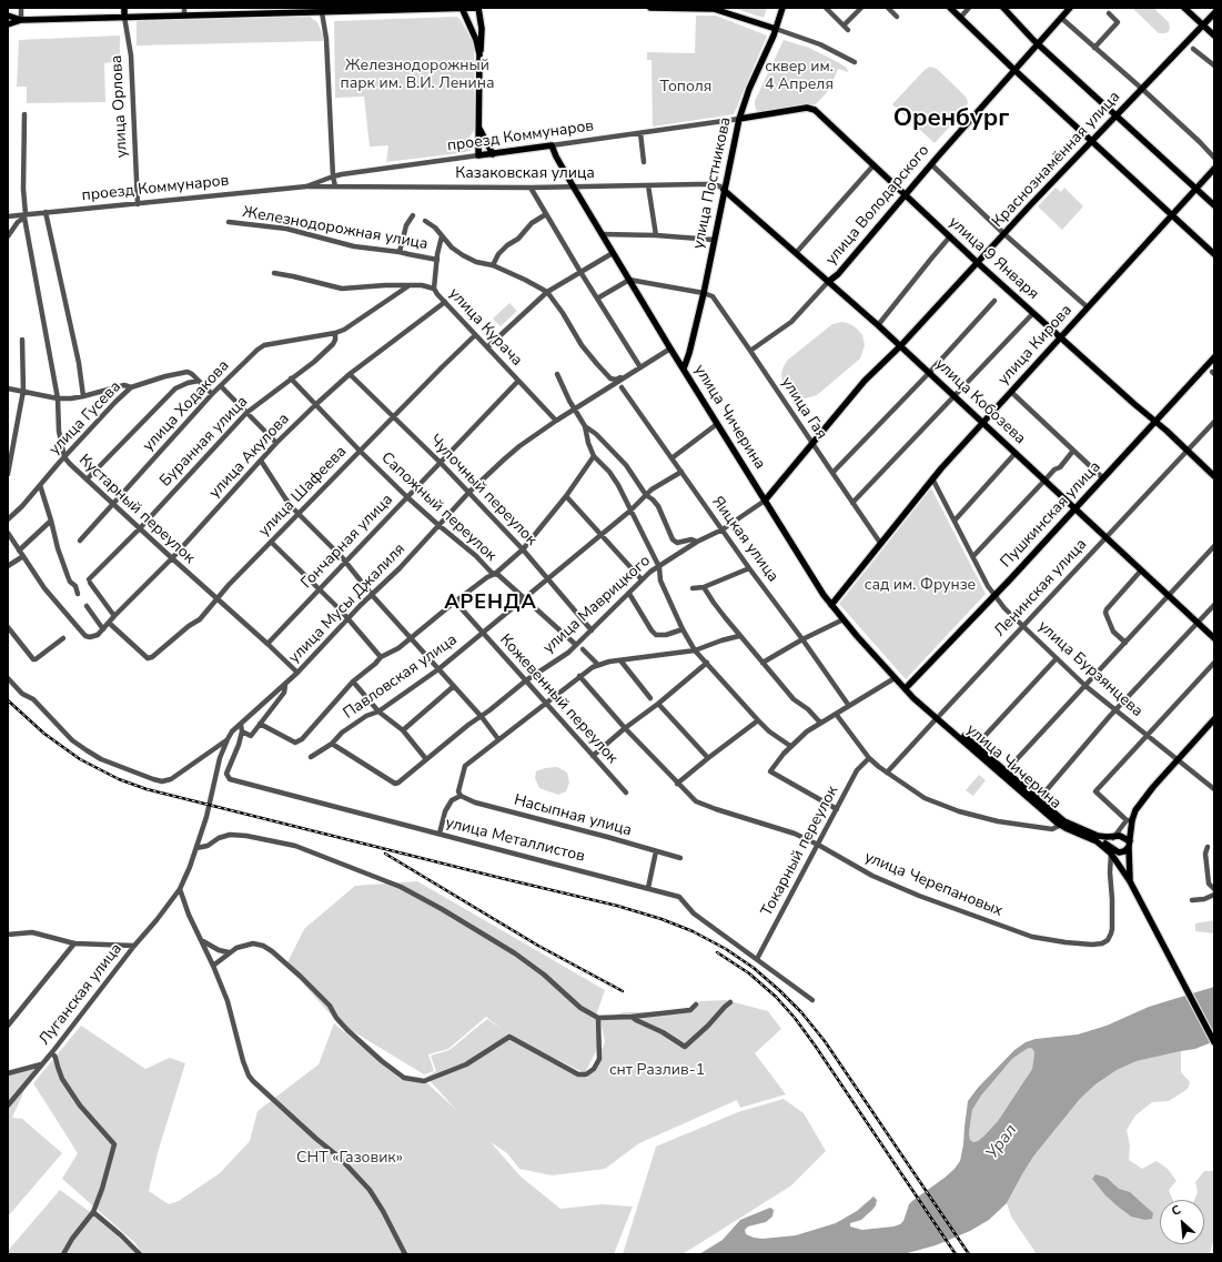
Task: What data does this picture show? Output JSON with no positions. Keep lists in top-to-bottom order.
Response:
{
  "streets": {
    "main road": [
      "улица Орлова",
      "проезд Коммунаров",
      "Краснознамённая улица",
      "улица Постникова",
      "улица Володарского",
      "улица 9 Января",
      "улица Кирова",
      "улица Кобозева",
      "улица Чичерина",
      "Пушкинская улица",
      "улица Маврицкого"
    ],
    "street": [
      "Казаковская улица",
      "Железнодорожная улица",
      "улица Курача",
      "улица Ходакова",
      "улица Гая",
      "улица Гусева",
      "Буранная улица",
      "улица Акулова",
      "Чулочный переулок",
      "улица Шафеева",
      "Сапожный переулок",
      "Кустарный переулок",
      "Яицкая улица",
      "Гончарная улица",
      "Ленинская улица",
      "улица Мусы Джалиля",
      "улица Бурзянцева",
      "Павловская улица",
      "Кожевенный переулок",
      "Насыпная улица",
      "улица Металлистов",
      "Токарный переулок",
      "улица Черепановых",
      "Луганская улица"
    ]
  },
  "crossings": [
    ["улица Орлова", "проезд Коммунаров"],
    ["проезд Коммунаров", "Казаковская улица"],
    ["проезд Коммунаров", "улица Постникова"],
    ["проезд Коммунаров", "улица 9 Января"],
    ["проезд Коммунаров", "улица Чичерина"],
    ["проезд Коммунаров", "улица Гусева"],
    ["проезд Коммунаров", "Кустарный переулок"],
    ["Краснознамённая улица", "улица 9 Января"],
    ["Краснознамённая улица", "улица Кобозева"],
    ["Краснознамённая улица", "улица Гая"],
    ["Краснознамённая улица", "улица Маврицкого"],
    ["Казаковская улица", "улица Постникова"],
    ["Казаковская улица", "улица Кобозева"],
    ["Казаковская улица", "улица Чичерина"],
    ["улица Постникова", "улица 9 Января"],
    ["улица Постникова", "улица Кобозева"],
    ["улица Постникова", "улица Гая"],
    ["улица Постникова", "улица Чичерина"],
    ["улица Володарского", "улица 9 Января"],
    ["улица Володарского", "улица Кобозева"],
    ["улица Володарского", "улица Гая"],
    ["Железнодорожная улица", "улица Курача"],
    ["улица 9 Января", "улица Кирова"],
    ["улица 9 Января", "Пушкинская улица"],
    ["улица 9 Января", "Ленинская улица"],
    ["улица Курача", "улица Акулова"],
    ["улица Курача", "улица Шафеева"],
    ["улица Курача", "Гончарная улица"],
    ["улица Курача", "улица Мусы Джалиля"],
    ["улица Кирова", "улица Кобозева"],
    ["улица Кирова", "улица Гая"],
    ["улица Кирова", "улица Чичерина"],
    ["улица Кирова", "улица Бурзянцева"],
    ["улица Кобозева", "Пушкинская улица"],
    ["улица Кобозева", "Ленинская улица"],
    ["улица Ходакова", "Буранная улица"],
    ["улица Ходакова", "Кустарный переулок"],
    ["улица Гая", "улица Маврицкого"],
    ["улица Чичерина", "Пушкинская улица"],
    ["улица Чичерина", "Ленинская улица"],
    ["улица Чичерина", "улица Мусы Джалиля"],
    ["улица Чичерина", "улица Маврицкого"],
    ["улица Чичерина", "улица Черепановых"],
    ["улица Гусева", "Кустарный переулок"],
    ["Буранная улица", "улица Акулова"],
    ["Буранная улица", "Сапожный переулок"],
    ["Буранная улица", "Кустарный переулок"],
    ["улица Акулова", "Чулочный переулок"],
    ["улица Акулова", "улица Шафеева"],
    ["улица Акулова", "Сапожный переулок"],
    ["улица Акулова", "Кустарный переулок"],
    ["Чулочный переулок", "улица Шафеева"],
    ["Чулочный переулок", "Гончарная улица"],
    ["Чулочный переулок", "улица Мусы Джалиля"],
    ["Чулочный переулок", "улица Маврицкого"],
    ["Чулочный переулок", "Павловская улица"],
    ["улица Шафеева", "Сапожный переулок"],
    ["улица Шафеева", "Кустарный переулок"],
    ["Сапожный переулок", "Гончарная улица"],
    ["Сапожный переулок", "улица Мусы Джалиля"],
    ["Сапожный переулок", "улица Маврицкого"],
    ["Сапожный переулок", "Павловская улица"],
    ["Кустарный переулок", "Гончарная улица"],
    ["Кустарный переулок", "улица Мусы Джалиля"],
    ["Пушкинская улица", "улица Бурзянцева"],
    ["Яицкая улица", "улица Маврицкого"],
    ["Яицкая улица", "Павловская улица"],
    ["Ленинская улица", "улица Бурзянцева"],
    ["улица Мусы Джалиля", "Луганская улица"],
    ["улица Маврицкого", "Павловская улица"],
    ["улица Маврицкого", "Кожевенный переулок"],
    ["Павловская улица", "Кожевенный переулок"],
    ["улица Металлистов", "Токарный переулок"],
    ["Токарный переулок", "улица Черепановых"]
  ],
  "districts": ["Оренбург", "АРЕНДА"],
  "water": ["Урал"],
  "parks": [
    "Железнодорожный парк им. В.И. Ленина",
    "сквер им. 4 Апреля",
    "Тополя",
    "сад им. Фрунзе",
    "снт Разлив-1",
    "СНТ «Газовик»"
  ],
  "north": "top left"
}
